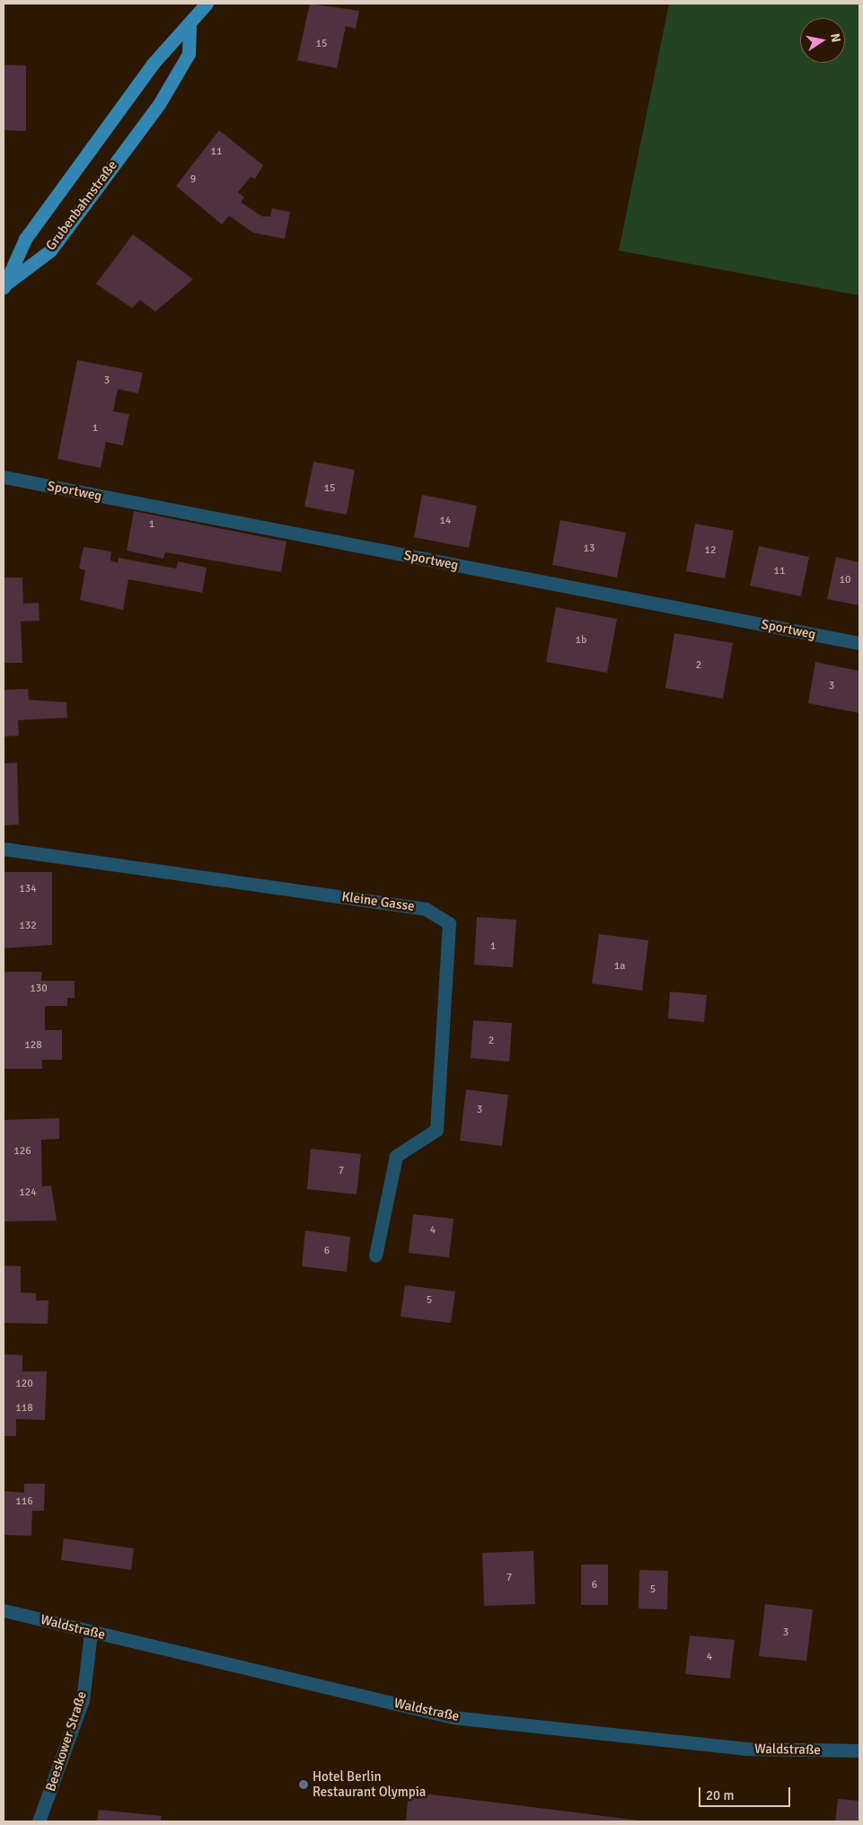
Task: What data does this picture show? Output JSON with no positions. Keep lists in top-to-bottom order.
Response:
{
  "streets": {
    "main road": ["Grubenbahnstraße"],
    "street": [
      "Sportweg",
      "Kleine Gasse",
      "Waldstraße",
      "Beeskower Straße"
    ]
  },
  "crossings": [
    ["Waldstraße", "Beeskower Straße"]
  ],
  "places": ["Hotel Berlin Restaurant Olympia"],
  "house_numbers": [
    "15",
    "11",
    "9",
    "3",
    "1",
    "15",
    "14",
    "1",
    "13",
    "12",
    "11",
    "10",
    "1b",
    "2",
    "3",
    "134",
    "132",
    "1",
    "1a",
    "130",
    "2",
    "128",
    "3",
    "126",
    "7",
    "124",
    "4",
    "6",
    "5",
    "120",
    "118",
    "116",
    "7",
    "6",
    "5",
    "3",
    "4"
  ],
  "scale_bar": "20 m",
  "north": "right"
}
